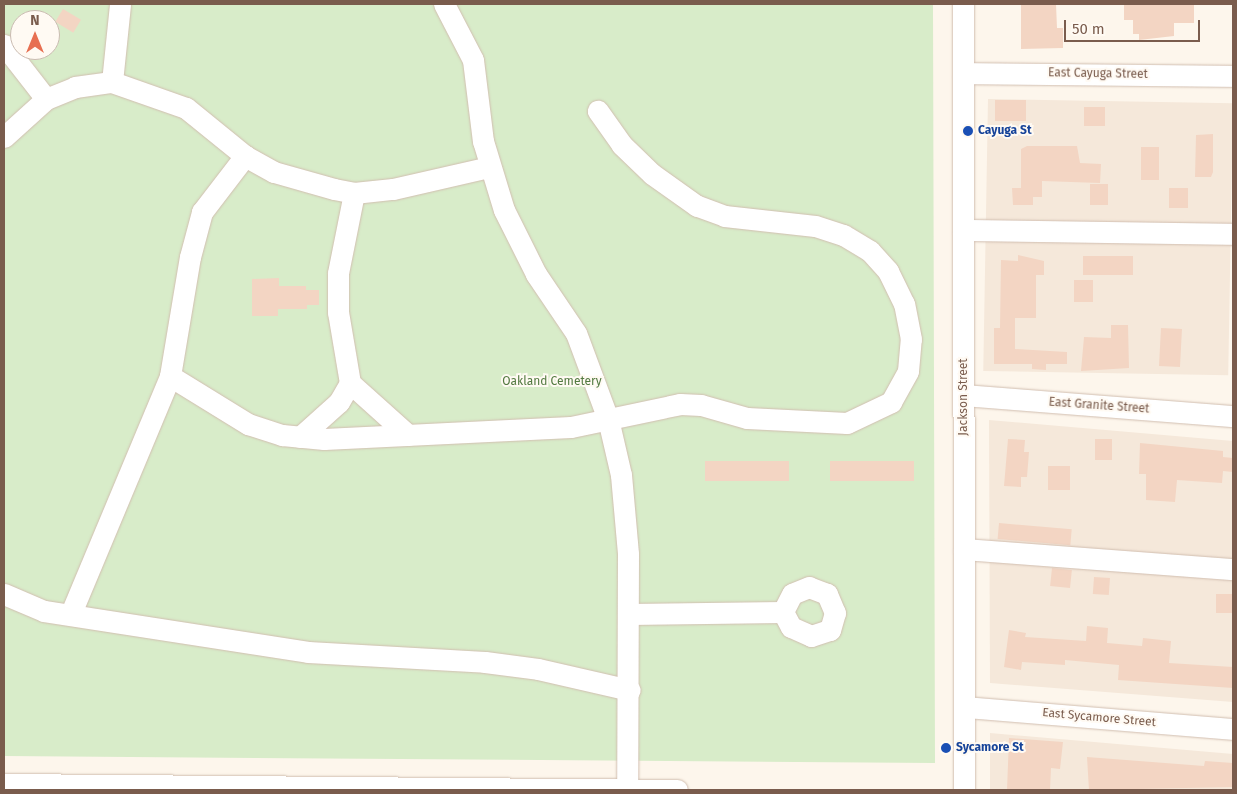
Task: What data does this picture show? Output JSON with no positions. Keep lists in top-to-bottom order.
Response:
{
  "streets": {
    "street": [
      "East Cayuga Street",
      "Jackson Street",
      "East Granite Street",
      "East Sycamore Street"
    ]
  },
  "crossings": [
    ["East Cayuga Street", "Jackson Street"],
    ["Jackson Street", "East Granite Street"],
    ["Jackson Street", "East Sycamore Street"]
  ],
  "parks": ["Oakland Cemetery"],
  "places": ["Cayuga St", "Sycamore St"],
  "scale_bar": "50 m",
  "north": "top"
}
